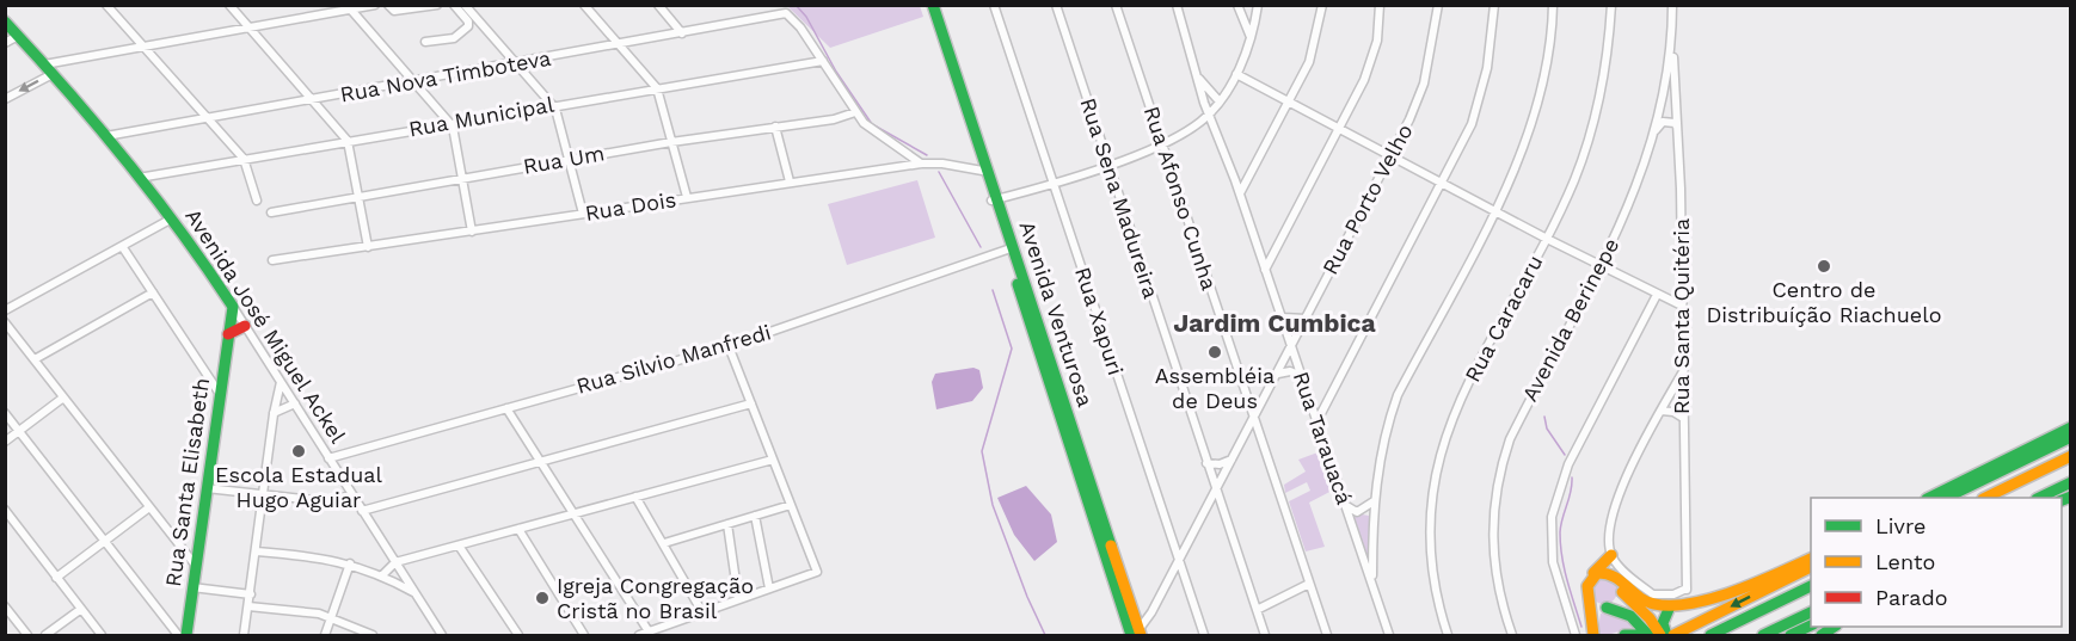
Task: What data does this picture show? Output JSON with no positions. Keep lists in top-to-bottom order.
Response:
{
  "streets": {
    "main road": ["Avenida Venturosa", "Avenida José Miguel Ackel", "Rua Santa Elisabeth"],
    "street": [
      "Rua Nova Timboteva",
      "Rua Municipal",
      "Rua Um",
      "Rua Sena Madureira",
      "Rua Afonso Cunha",
      "Rua Porto Velho",
      "Rua Dois",
      "Rua Santa Quitéria",
      "Rua Caracaru",
      "Avenida Berinepe",
      "Rua Xapuri",
      "Rua Silvio Manfredi",
      "Rua Tarauacá"
    ]
  },
  "crossings": [
    ["Rua Nova Timboteva", "Rua Municipal"],
    ["Rua Nova Timboteva", "Avenida José Miguel Ackel"],
    ["Rua Municipal", "Avenida José Miguel Ackel"],
    ["Rua Sena Madureira", "Rua Porto Velho"],
    ["Rua Afonso Cunha", "Rua Porto Velho"],
    ["Rua Porto Velho", "Avenida Venturosa"],
    ["Rua Porto Velho", "Rua Xapuri"],
    ["Rua Porto Velho", "Rua Tarauacá"],
    ["Rua Dois", "Avenida Venturosa"],
    ["Avenida Venturosa", "Rua Silvio Manfredi"],
    ["Rua Santa Quitéria", "Avenida Berinepe"],
    ["Avenida José Miguel Ackel", "Rua Silvio Manfredi"],
    ["Avenida José Miguel Ackel", "Rua Santa Elisabeth"]
  ],
  "districts": ["Jardim Cumbica"],
  "places": [
    "Centro de Distribuíção Riachuelo",
    "Assembléia de Deus",
    "Escola Estadual Hugo Aguiar",
    "Igreja Congregação Cristã no Brasil"
  ],
  "legend": ["Livre", "Lento", "Parado"]
}
